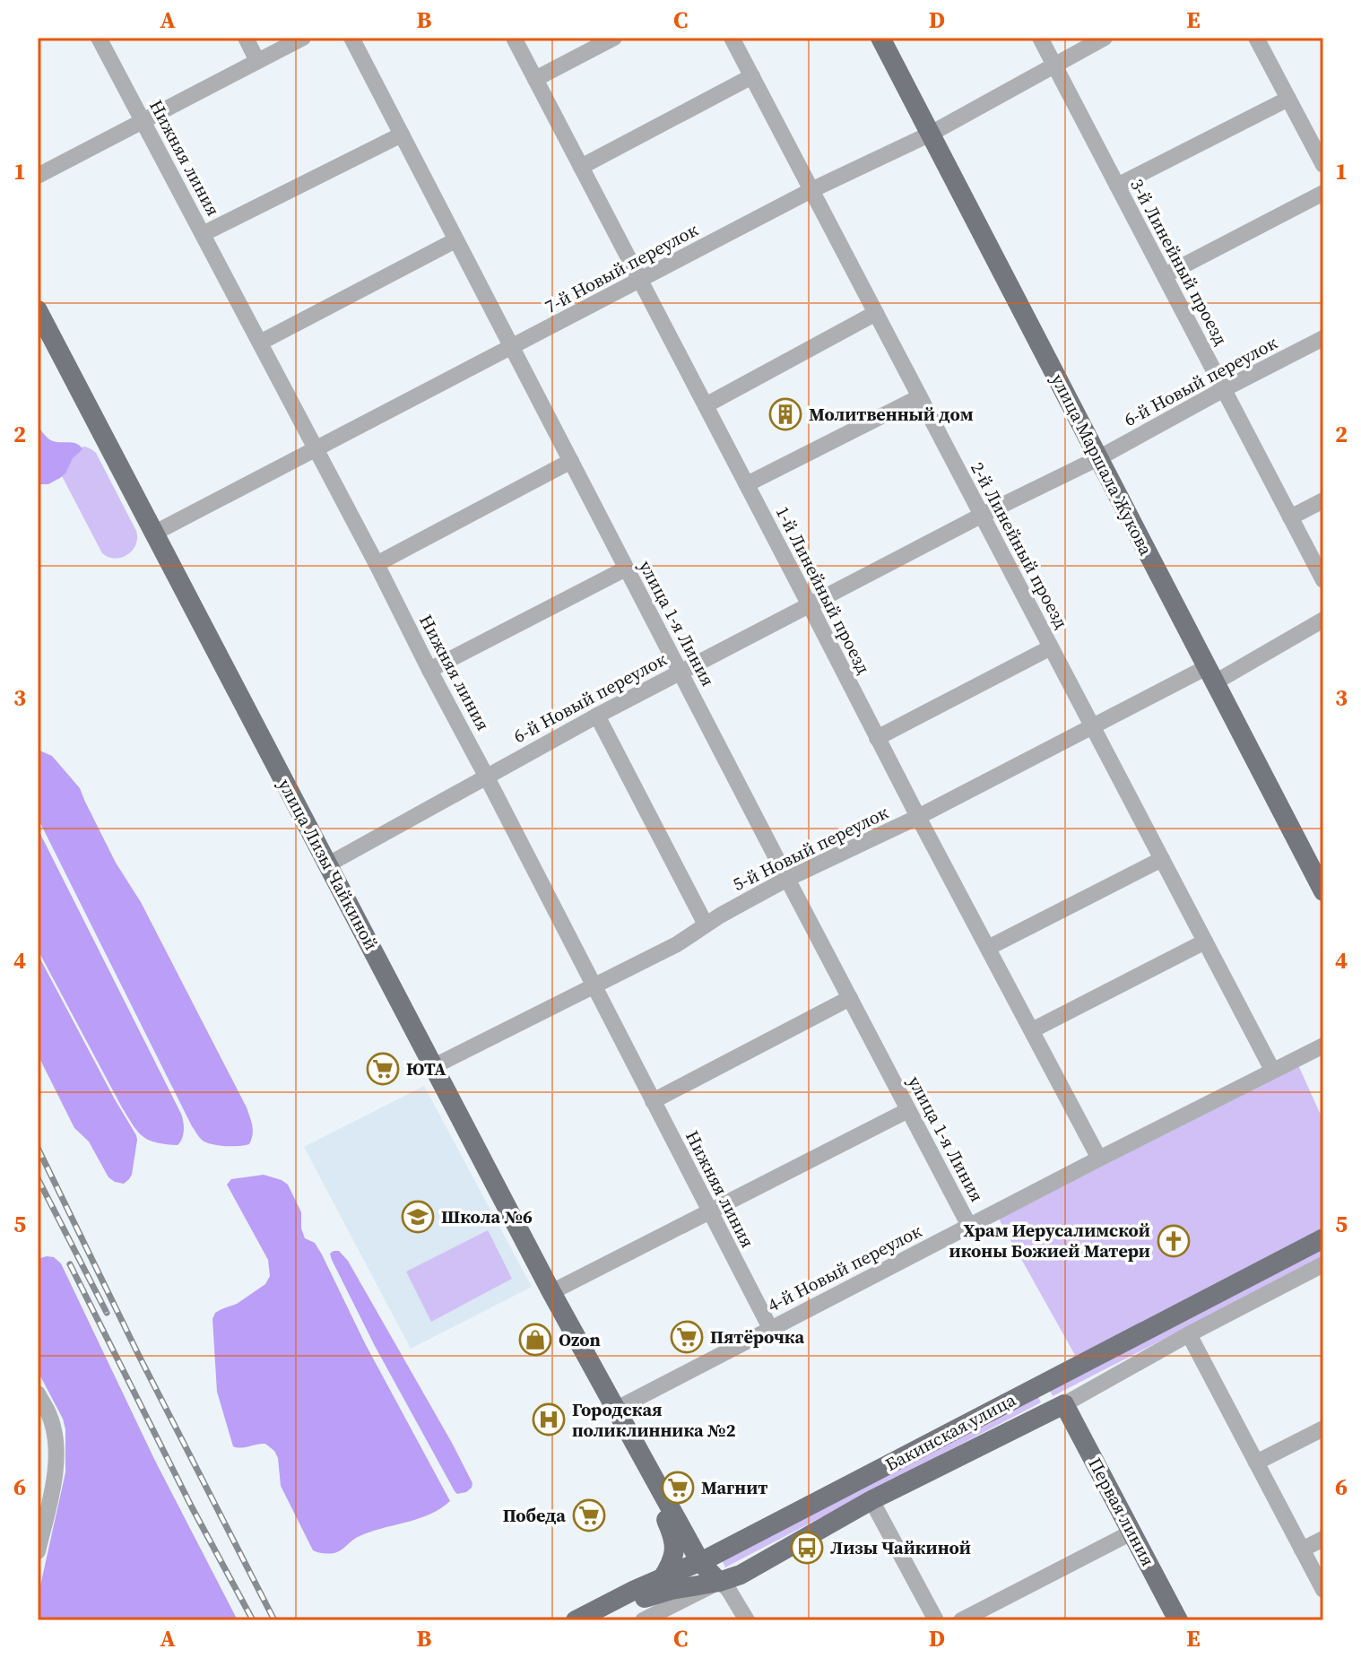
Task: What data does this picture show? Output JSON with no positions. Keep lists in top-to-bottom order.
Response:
{
  "streets": {
    "main road": [
      "улица Маршала Жукова",
      "улица Лизы Чайкиной",
      "Бакинская улица",
      "Первая линия"
    ],
    "street": [
      "Нижняя линия",
      "3-й Линейный проезд",
      "7-й Новый переулок",
      "6-й Новый переулок",
      "2-й Линейный проезд",
      "1-й Линейный проезд",
      "улица 1-я Линия",
      "5-й Новый переулок",
      "4-й Новый переулок"
    ]
  },
  "crossings": [
    ["Нижняя линия", "7-й Новый переулок"],
    ["Нижняя линия", "6-й Новый переулок"],
    ["Нижняя линия", "5-й Новый переулок"],
    ["Нижняя линия", "4-й Новый переулок"],
    ["3-й Линейный проезд", "7-й Новый переулок"],
    ["3-й Линейный проезд", "6-й Новый переулок"],
    ["7-й Новый переулок", "улица Маршала Жукова"],
    ["7-й Новый переулок", "2-й Линейный проезд"],
    ["7-й Новый переулок", "1-й Линейный проезд"],
    ["7-й Новый переулок", "улица 1-я Линия"],
    ["7-й Новый переулок", "улица Лизы Чайкиной"],
    ["6-й Новый переулок", "улица Маршала Жукова"],
    ["6-й Новый переулок", "2-й Линейный проезд"],
    ["6-й Новый переулок", "1-й Линейный проезд"],
    ["6-й Новый переулок", "улица 1-я Линия"],
    ["6-й Новый переулок", "улица Лизы Чайкиной"],
    ["улица Маршала Жукова", "5-й Новый переулок"],
    ["2-й Линейный проезд", "5-й Новый переулок"],
    ["2-й Линейный проезд", "4-й Новый переулок"],
    ["1-й Линейный проезд", "5-й Новый переулок"],
    ["1-й Линейный проезд", "4-й Новый переулок"],
    ["улица 1-я Линия", "5-й Новый переулок"],
    ["улица 1-я Линия", "4-й Новый переулок"],
    ["5-й Новый переулок", "улица Лизы Чайкиной"],
    ["улица Лизы Чайкиной", "4-й Новый переулок"],
    ["улица Лизы Чайкиной", "Бакинская улица"],
    ["Бакинская улица", "Первая линия"]
  ],
  "places": {
    "building": ["Молитвенный дом"],
    "supermarket": [
      "ЮТА",
      "Пятёрочка",
      "Магнит",
      "Победа"
    ],
    "school or university": ["Школа №6"],
    "church": ["Храм Иерусалимской иконы Божией Матери"],
    "shop": ["Ozon"],
    "hospital": ["Городская поликлинника №2"],
    "bus stop": ["Лизы Чайкиной"]
  },
  "grid": {
    "columns": [
      "A",
      "B",
      "C",
      "D",
      "E"
    ],
    "rows": [
      "1",
      "2",
      "3",
      "4",
      "5",
      "6"
    ]
  }
}
